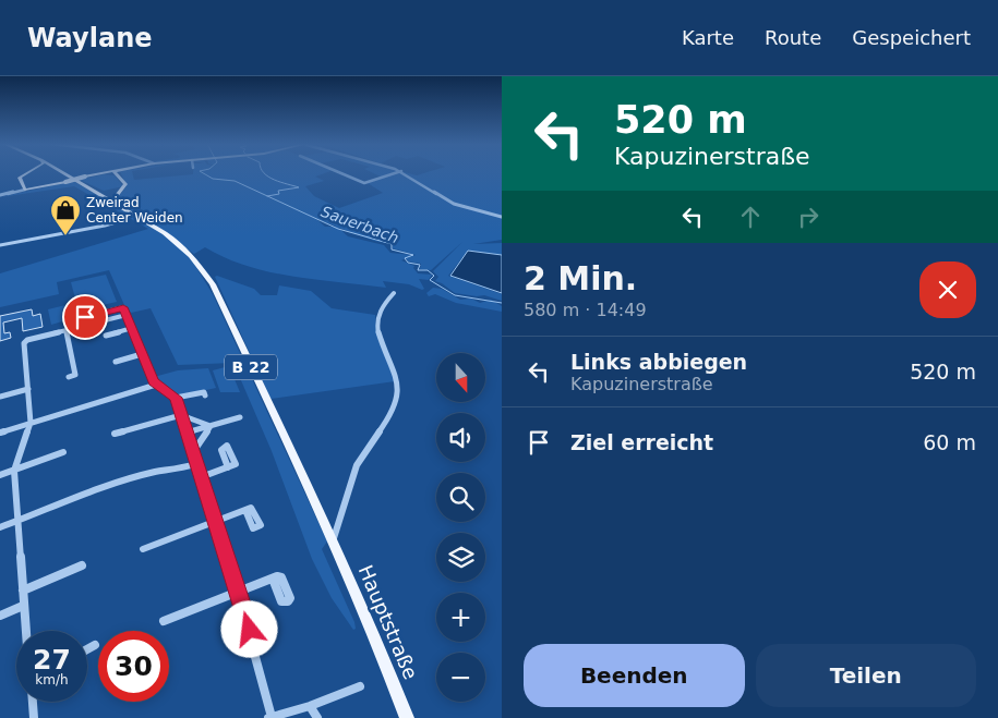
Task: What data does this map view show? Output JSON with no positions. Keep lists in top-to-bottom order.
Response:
{
  "streets": {
    "main road": ["B 22", "Hauptstraße"]
  },
  "crossings": [
    ["B 22", "Hauptstraße"]
  ],
  "water": ["Sauerbach"],
  "places": {
    "shop": ["Zweirad Center Weiden"]
  },
  "north": "bottom",
  "page": {
    "header": "Waylane",
    "nav": ["Karte", "Route", "Gespeichert"],
    "turn": ["520 m", "Kapuzinerstraße"],
    "heading": ["2 Min.", "580 m · 14:49"],
    "list": [
      {
        "name": "Links abbiegen",
        "note": "Kapuzinerstraße",
        "value": "520 m"
      },
      {
        "name": "Ziel erreicht",
        "value": "60 m"
      }
    ],
    "map_buttons": ["+", "−"],
    "speed": "27 km/h",
    "limit": "30",
    "buttons": ["Beenden", "Teilen"]
  }
}
